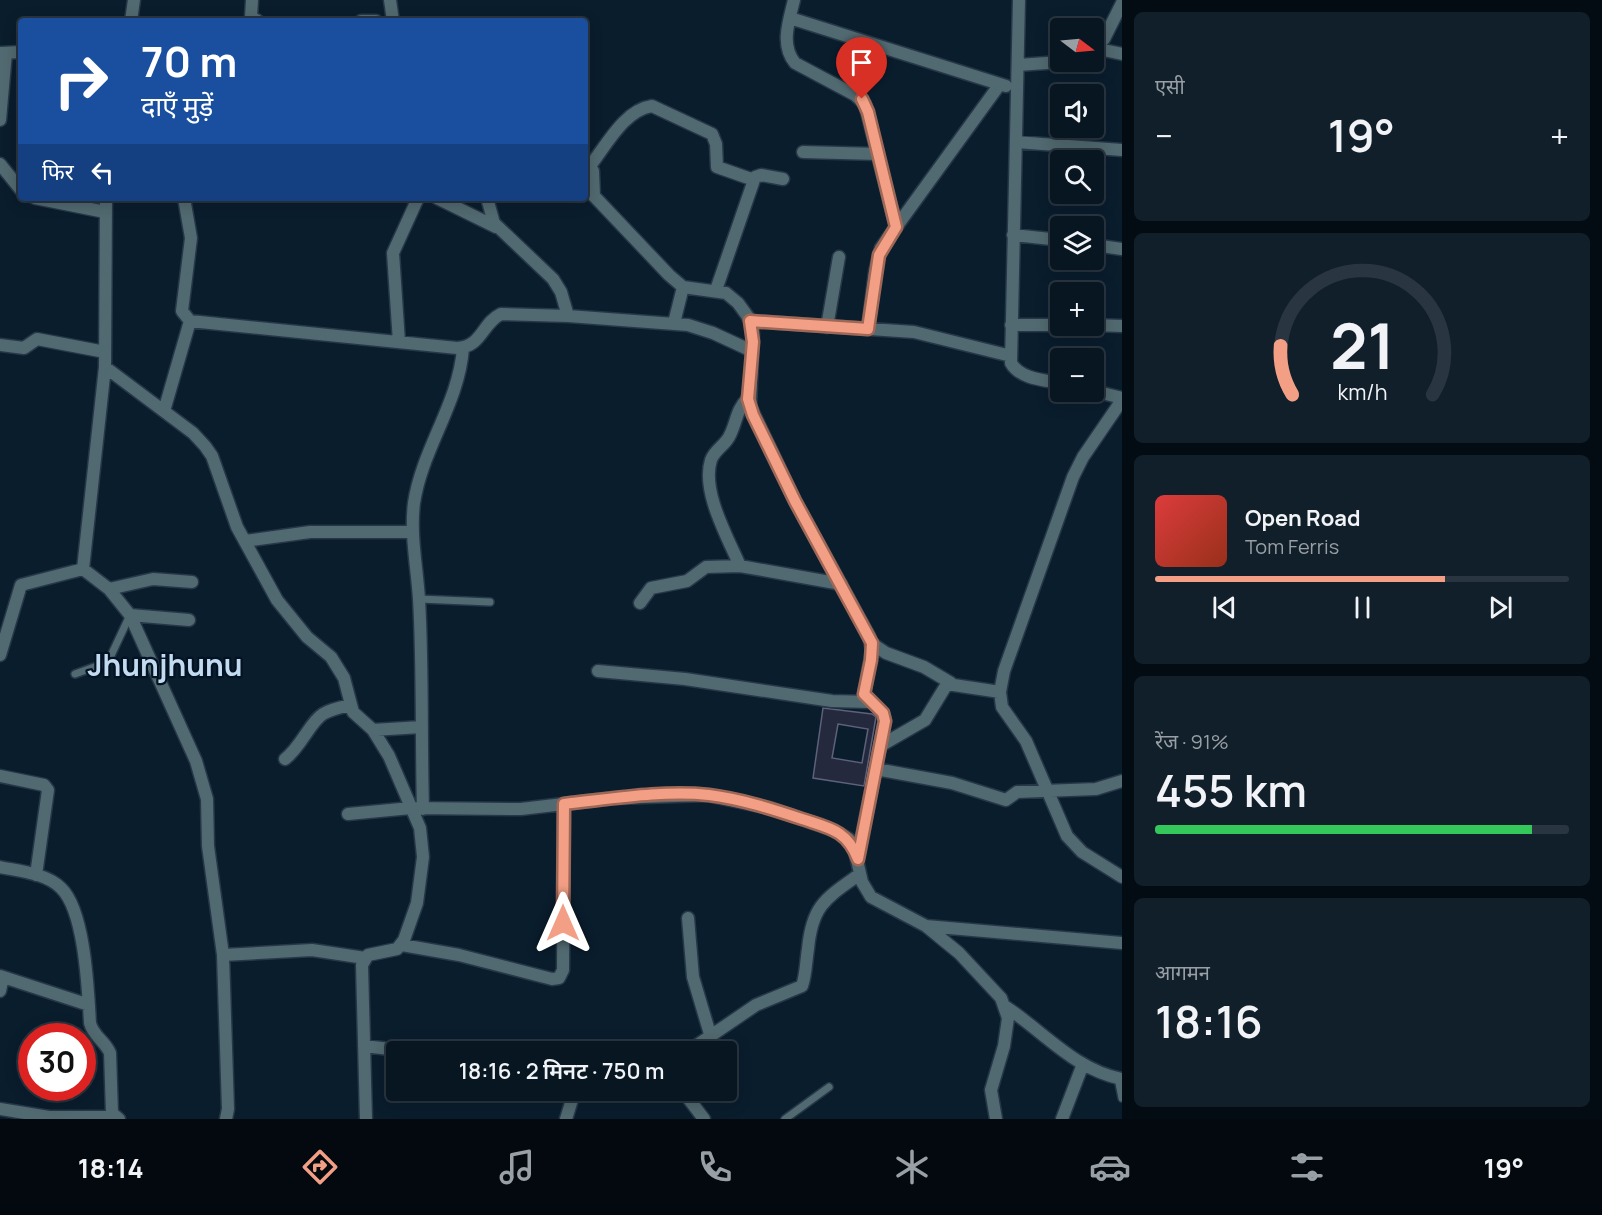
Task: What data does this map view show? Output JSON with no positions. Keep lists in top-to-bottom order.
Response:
{
  "districts": ["Jhunjhunu"],
  "north": "right",
  "page": {
    "tile": [
      "एसी",
      ["रेंज · 91%", "455 km"],
      ["आगमन", "18:16"]
    ],
    "map_buttons": ["+", "−"],
    "turn": ["70 m", "दाएँ मुड़ें"],
    "heat": ["−", "19°", "+"],
    "then": "फिर",
    "song": ["Open Road", "Tom Ferris"],
    "limit": "30",
    "trip": "18:16 · 2 मिनट · 750 m",
    "tabs": ["18:14", "19°"],
    "gauge": ["21", "km/h"]
  }
}
